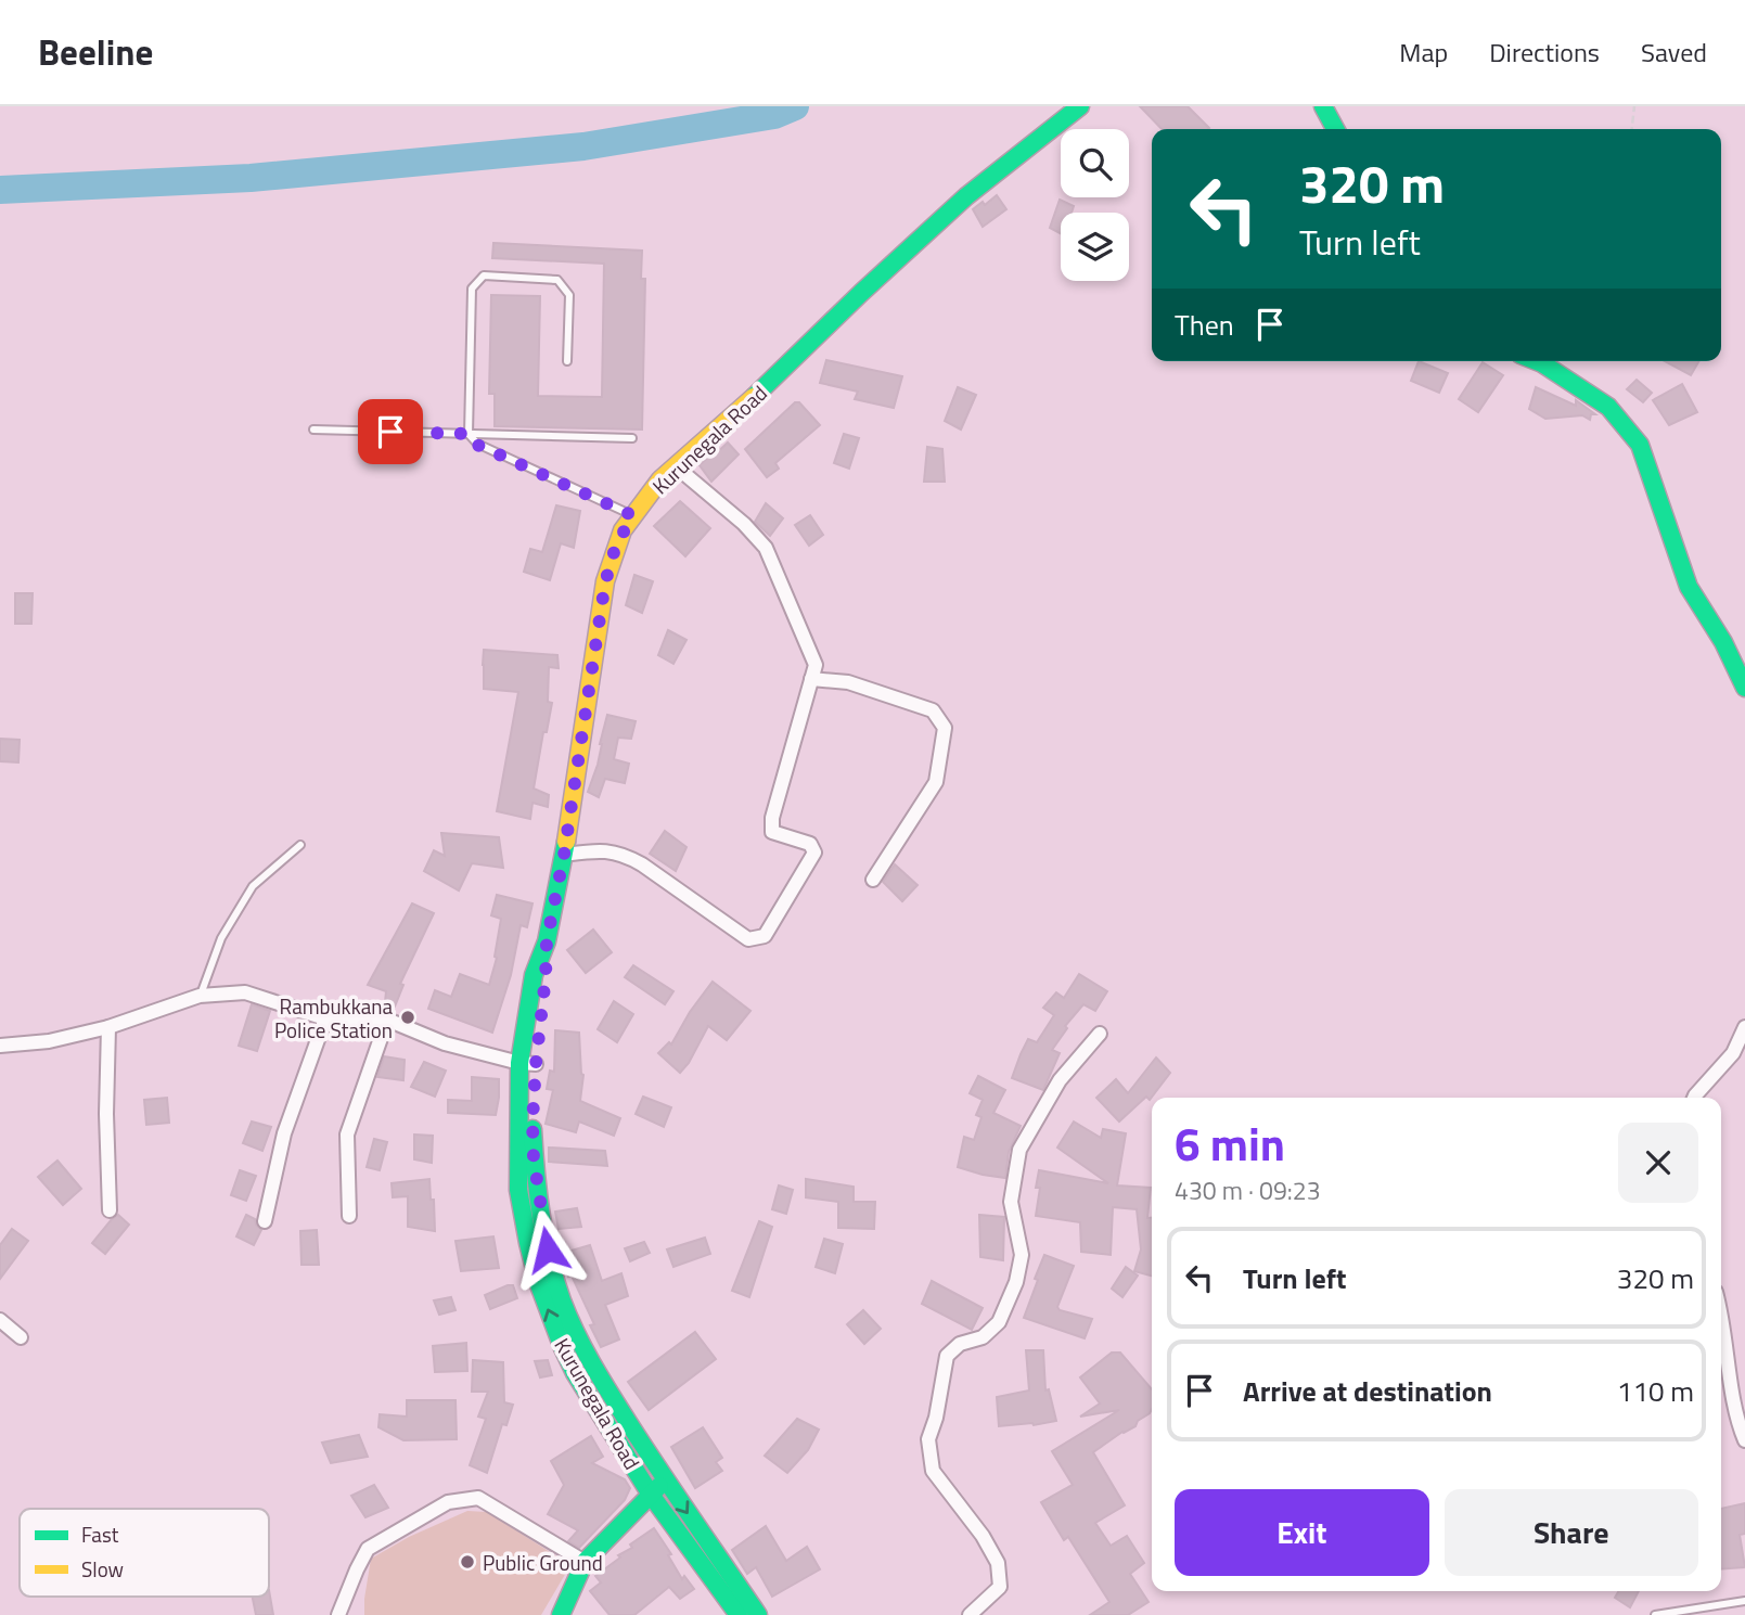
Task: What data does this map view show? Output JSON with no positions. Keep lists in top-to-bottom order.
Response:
{
  "streets": {
    "main road": ["Kurunegala Road"]
  },
  "places": ["Rambukkana Police Station", "Public Ground"],
  "legend": ["Fast", "Slow"],
  "page": {
    "header": "Beeline",
    "nav": ["Map", "Directions", "Saved"],
    "turn": ["320 m", "Turn left"],
    "then": "Then",
    "heading": ["6 min", "430 m · 09:23"],
    "list": [
      {
        "name": "Turn left",
        "value": "320 m"
      },
      {
        "name": "Arrive at destination",
        "value": "110 m"
      }
    ],
    "buttons": ["Exit", "Share"]
  }
}
